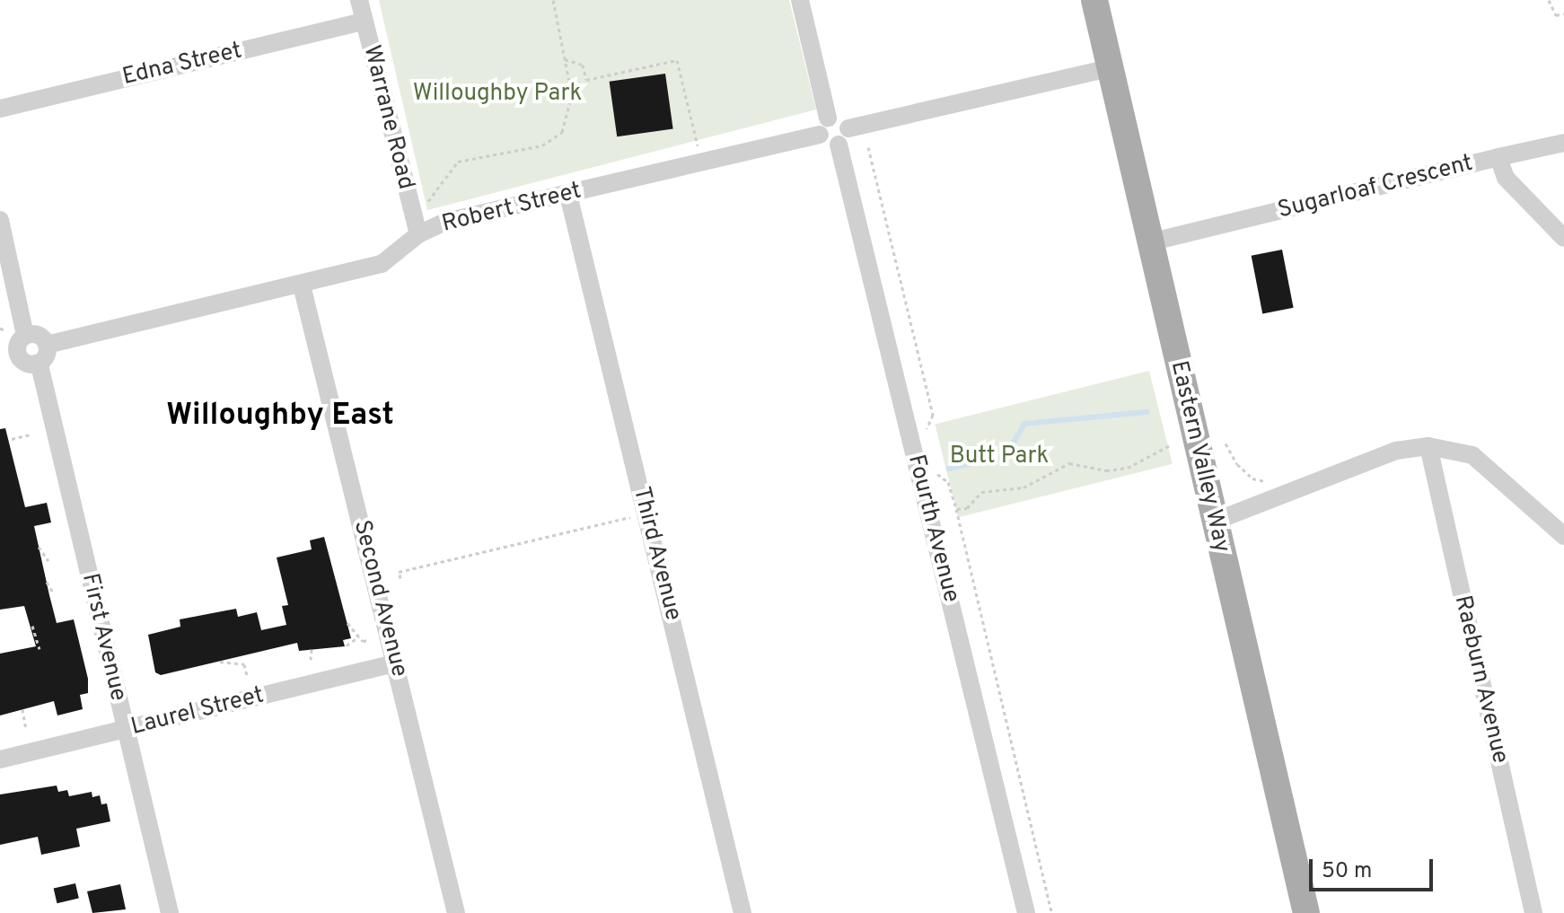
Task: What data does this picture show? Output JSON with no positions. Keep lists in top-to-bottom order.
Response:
{
  "streets": {
    "main road": ["Eastern Valley Way"],
    "street": [
      "Edna Street",
      "Warrane Road",
      "Sugarloaf Crescent",
      "Robert Street",
      "Fourth Avenue",
      "Third Avenue",
      "Second Avenue",
      "First Avenue",
      "Raeburn Avenue",
      "Laurel Street"
    ]
  },
  "crossings": [
    ["Edna Street", "Warrane Road"],
    ["Warrane Road", "Robert Street"],
    ["Sugarloaf Crescent", "Eastern Valley Way"],
    ["Robert Street", "Fourth Avenue"],
    ["Robert Street", "Third Avenue"],
    ["Robert Street", "Second Avenue"],
    ["Robert Street", "First Avenue"],
    ["Second Avenue", "Laurel Street"],
    ["First Avenue", "Laurel Street"]
  ],
  "districts": ["Willoughby East"],
  "parks": ["Willoughby Park", "Butt Park"],
  "scale_bar": "50 m"
}
